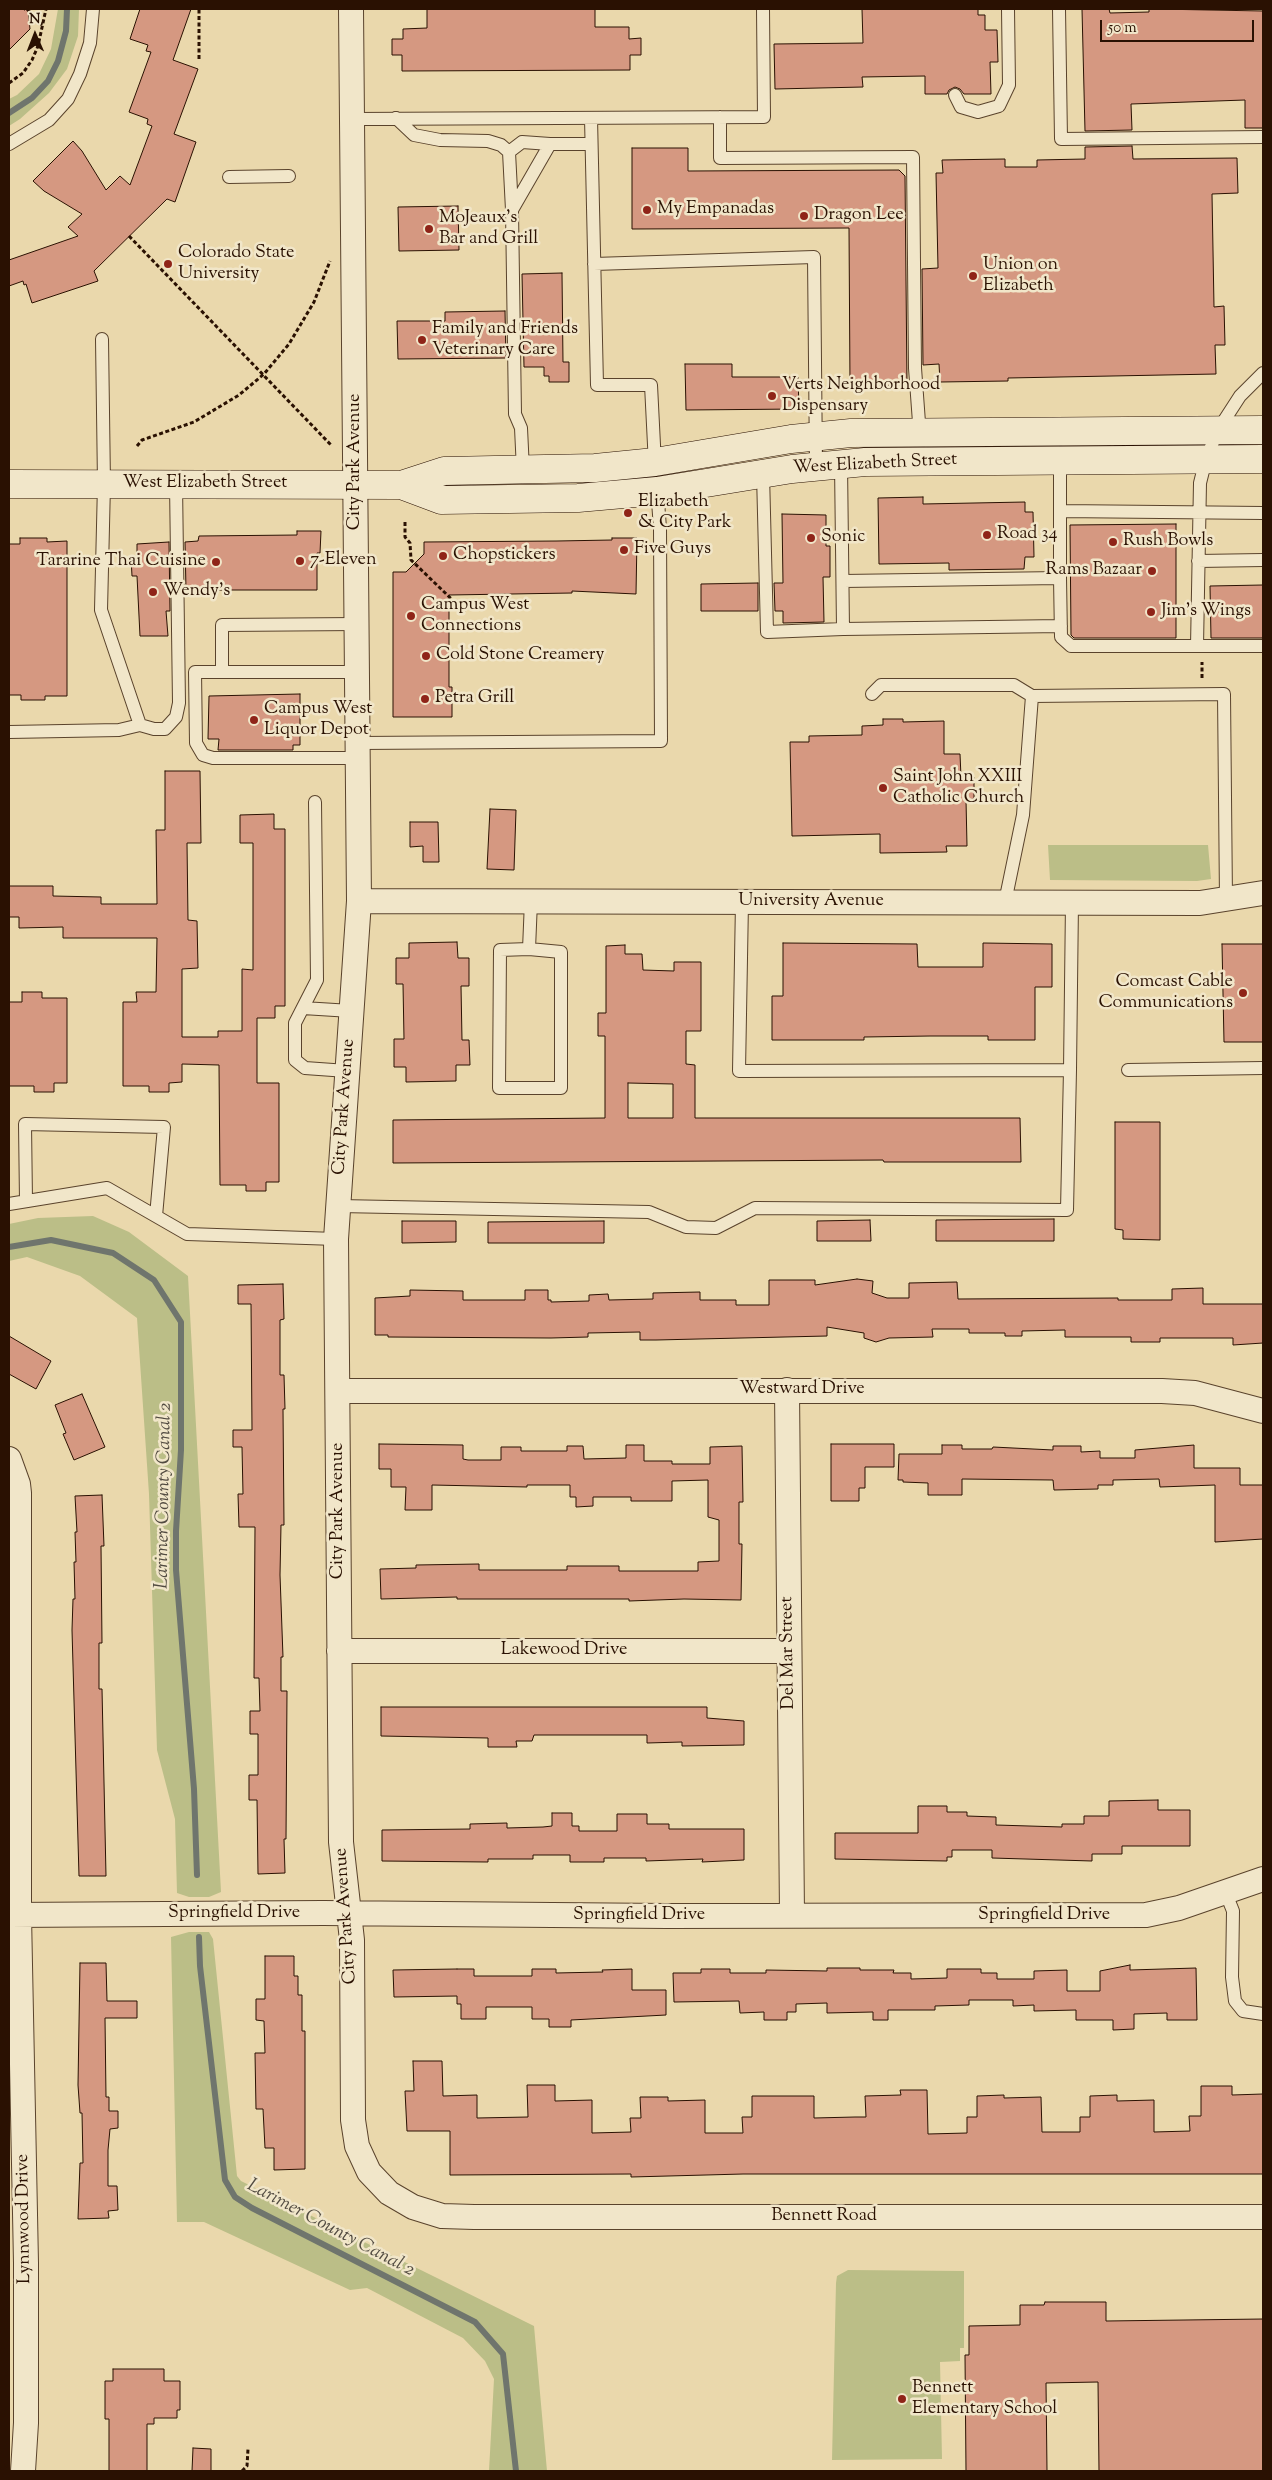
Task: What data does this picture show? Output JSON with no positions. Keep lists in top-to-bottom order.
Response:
{
  "streets": {
    "main road": ["West Elizabeth Street"],
    "street": [
      "City Park Avenue",
      "University Avenue",
      "Westward Drive",
      "Lakewood Drive",
      "Del Mar Street",
      "Springfield Drive",
      "Bennett Road",
      "Lynnwood Drive"
    ]
  },
  "crossings": [
    ["City Park Avenue", "West Elizabeth Street"],
    ["City Park Avenue", "University Avenue"],
    ["City Park Avenue", "Westward Drive"],
    ["City Park Avenue", "Lakewood Drive"],
    ["City Park Avenue", "Springfield Drive"],
    ["City Park Avenue", "Bennett Road"],
    ["Westward Drive", "Del Mar Street"],
    ["Lakewood Drive", "Del Mar Street"],
    ["Del Mar Street", "Springfield Drive"],
    ["Springfield Drive", "Lynnwood Drive"]
  ],
  "water": ["Larimer County Canal 2"],
  "places": [
    "My Empanadas",
    "Dragon Lee",
    "MoJeaux's Bar and Grill",
    "Colorado State University",
    "Union on Elizabeth",
    "Family and Friends Veterinary Care",
    "Verts Neighborhood Dispensary",
    "Elizabeth & City Park",
    "Road 34",
    "Sonic",
    "Rush Bowls",
    "Five Guys",
    "Chopstickers",
    "7-Eleven",
    "Tararine Thai Cuisine",
    "Rams Bazaar",
    "Wendy's",
    "Jim's Wings",
    "Campus West Connections",
    "Cold Stone Creamery",
    "Petra Grill",
    "Campus West Liquor Depot",
    "Saint John XXIII Catholic Church",
    "Comcast Cable Communications",
    "Bennett Elementary School"
  ],
  "scale_bar": "50 m",
  "north": "top"
}
